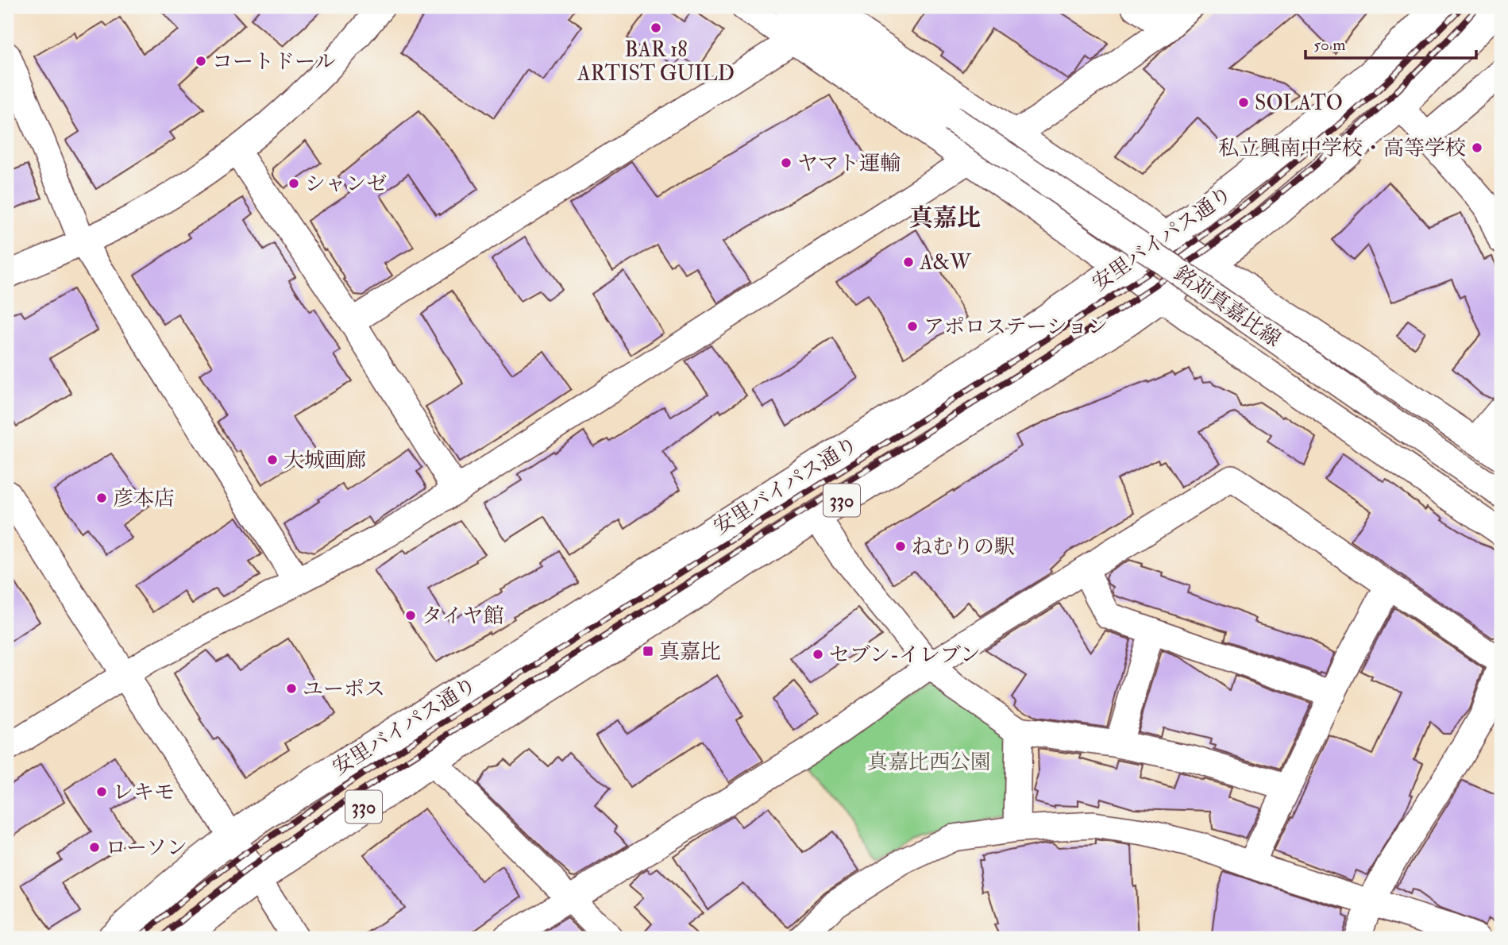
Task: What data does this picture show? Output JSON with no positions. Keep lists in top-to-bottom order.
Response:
{
  "streets": {
    "highway": ["安里バイパス通り", "330"],
    "street": ["銘苅真嘉比線"]
  },
  "districts": ["真嘉比"],
  "parks": ["真嘉比西公園"],
  "places": {
    "other": [
      "BAR 18 ARTIST GUILD",
      "コートドール",
      "SOLATO",
      "私立興南中学校・高等学校",
      "ヤマト運輸",
      "シャンゼ",
      "A&W",
      "アポロステーション",
      "大城画廊",
      "彦本店",
      "ねむりの駅",
      "タイヤ館",
      "セブン-イレブン",
      "ユーポス",
      "レキモ",
      "ローソン"
    ],
    "transit": ["真嘉比"]
  },
  "scale_bar": "50 m"
}
